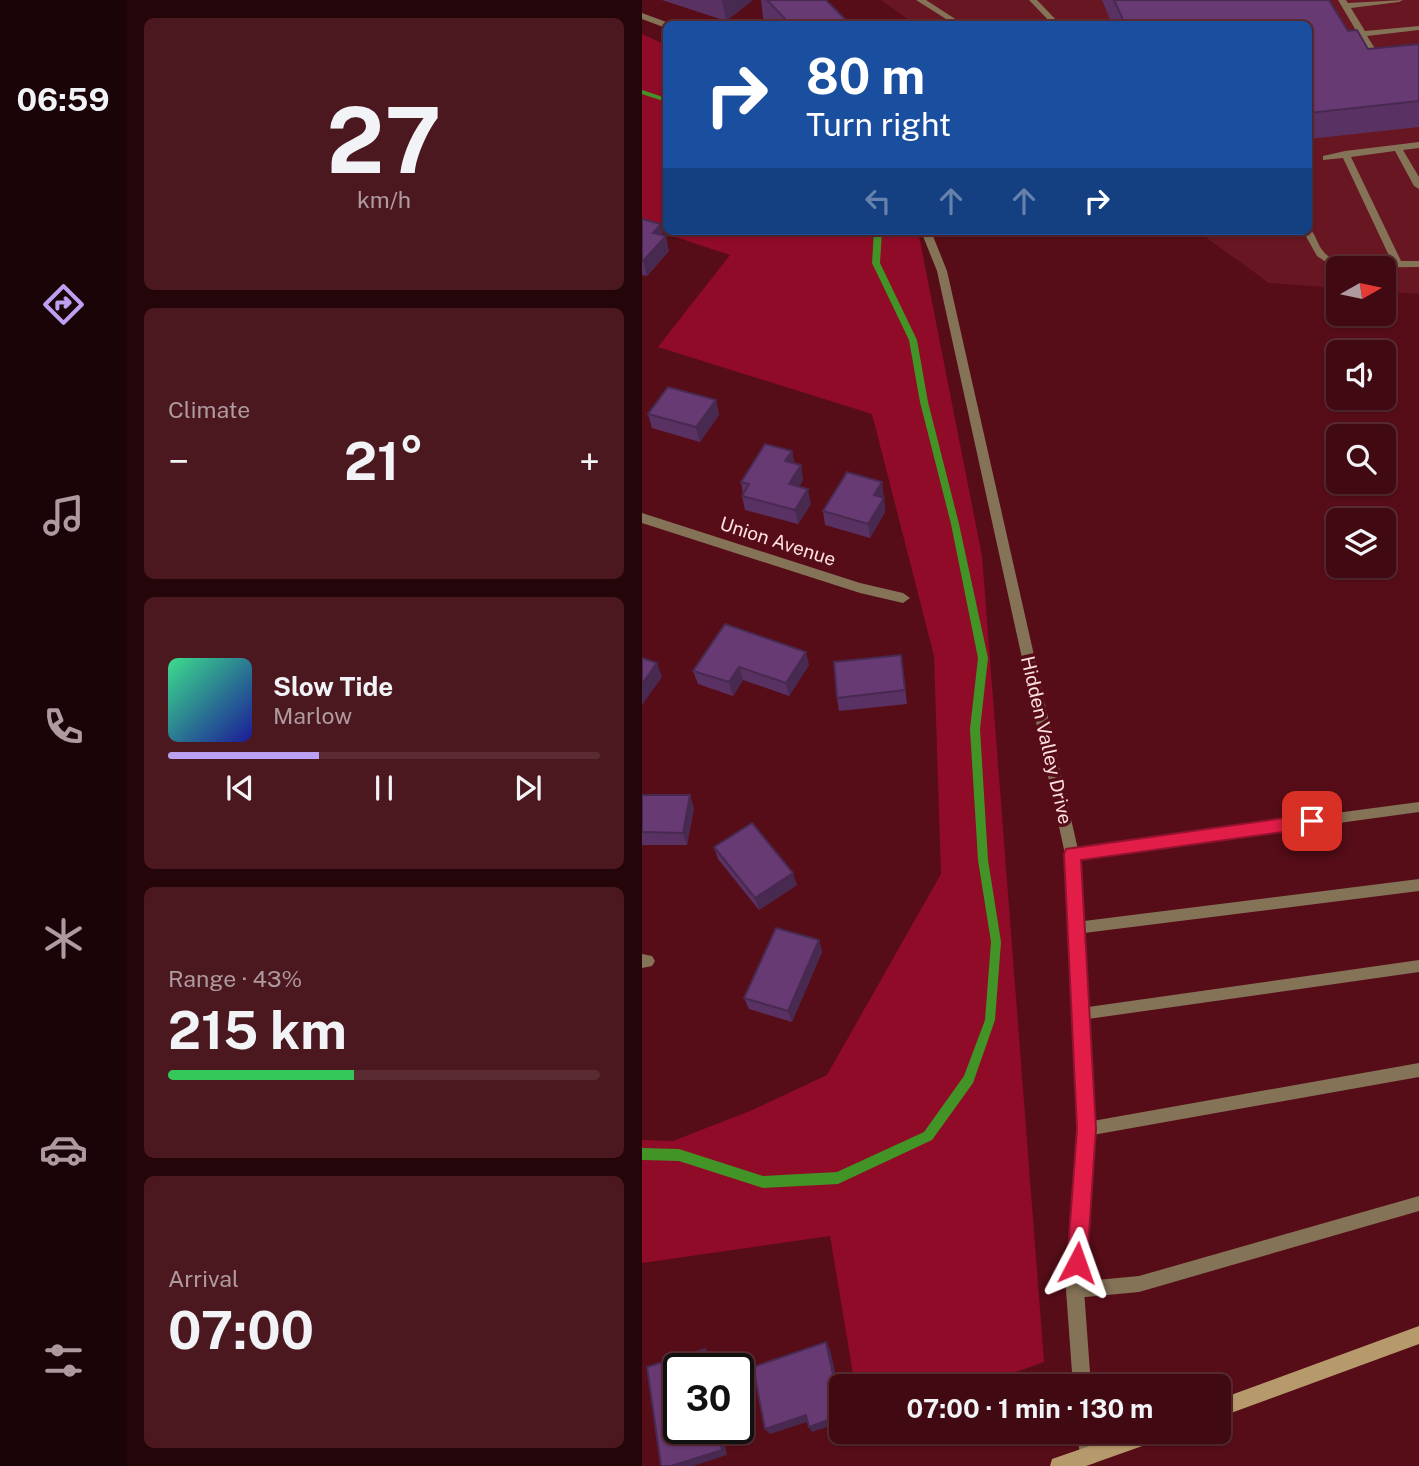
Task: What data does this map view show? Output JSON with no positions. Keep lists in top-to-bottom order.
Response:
{
  "streets": {
    "street": ["Union Avenue", "Hidden Valley Drive"]
  },
  "north": "right",
  "page": {
    "tabs": "06:59",
    "tile": [
      ["27", "km/h"],
      "Climate",
      ["Range · 43%", "215 km"],
      ["Arrival", "07:00"]
    ],
    "turn": ["80 m", "Turn right"],
    "heat": ["−", "21°", "+"],
    "song": ["Slow Tide", "Marlow"],
    "limit": "30",
    "trip": "07:00 · 1 min · 130 m"
  }
}
